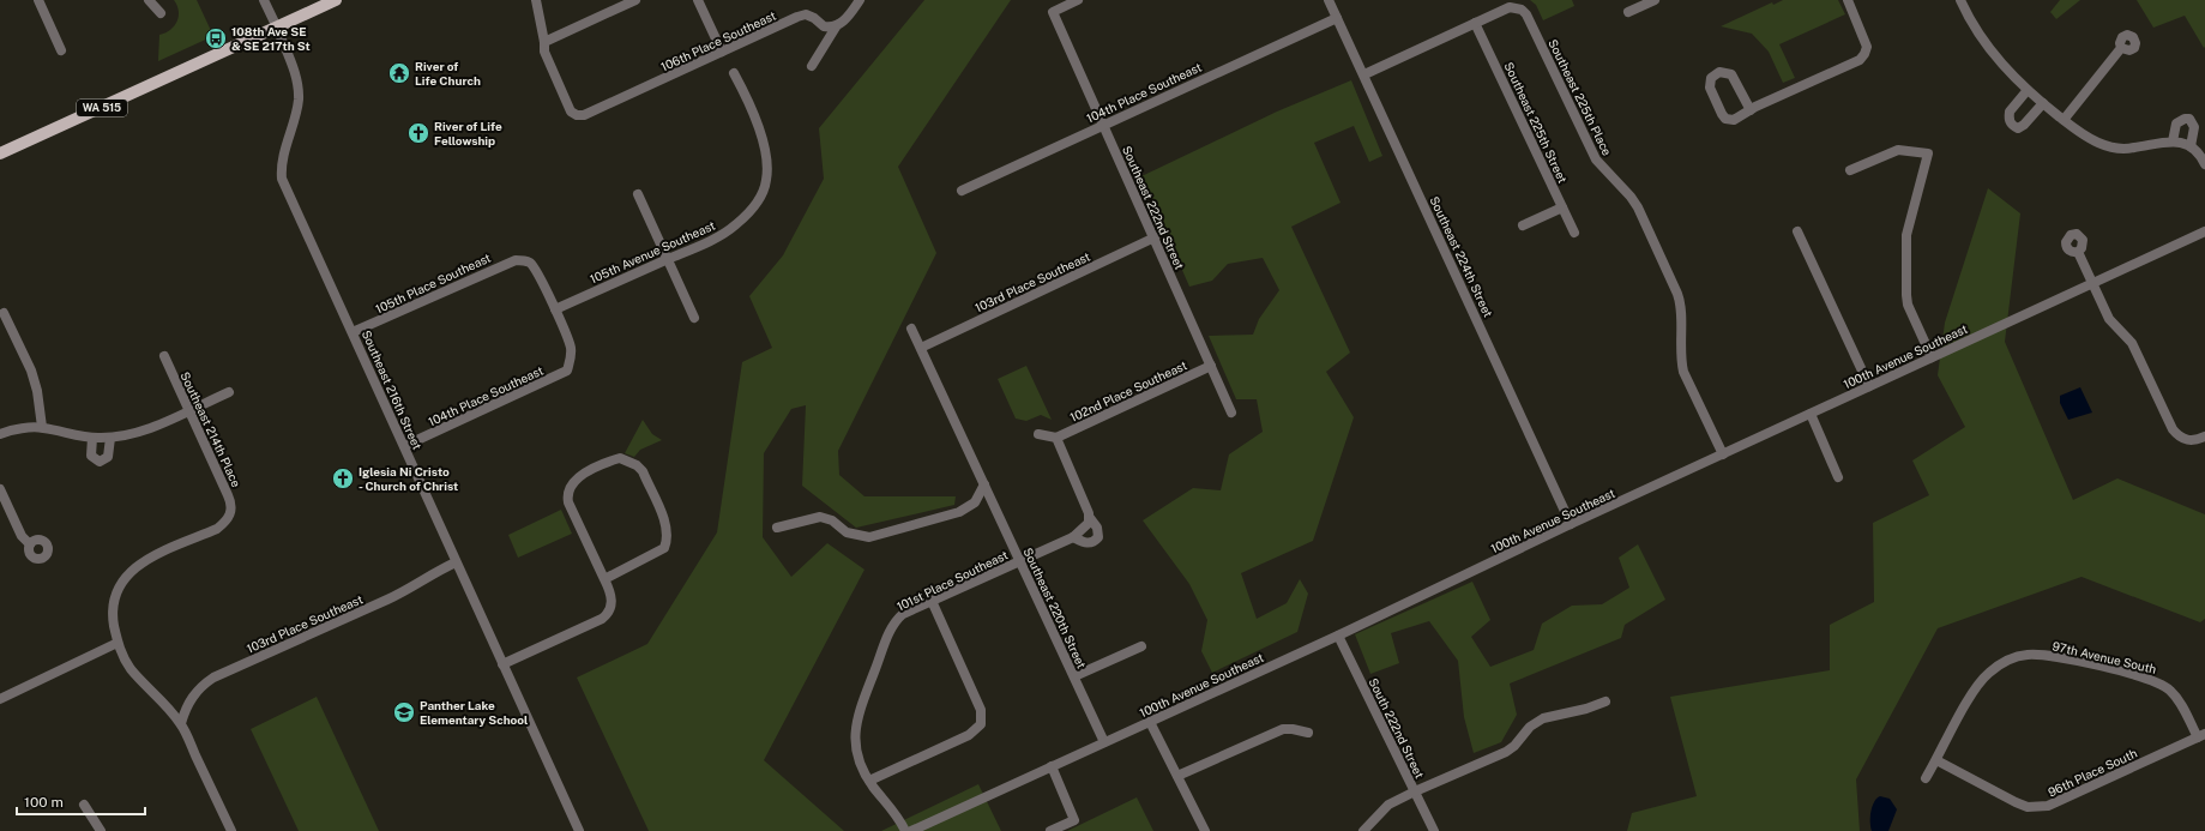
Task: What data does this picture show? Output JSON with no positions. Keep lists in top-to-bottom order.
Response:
{
  "streets": {
    "main road": ["WA 515"],
    "street": [
      "106th Place Southeast",
      "104th Place Southeast",
      "Southeast 225th Place",
      "Southeast 225th Street",
      "Southeast 222nd Street",
      "105th Avenue Southeast",
      "Southeast 224th Street",
      "103rd Place Southeast",
      "105th Place Southeast",
      "100th Avenue Southeast",
      "Southeast 216th Street",
      "102nd Place Southeast",
      "Southeast 214th Place",
      "101st Place Southeast",
      "Southeast 220th Street",
      "97th Avenue South",
      "South 222nd Street",
      "96th Place South"
    ]
  },
  "crossings": [
    ["104th Place Southeast", "Southeast 222nd Street"],
    ["104th Place Southeast", "105th Avenue Southeast"],
    ["104th Place Southeast", "Southeast 224th Street"],
    ["104th Place Southeast", "105th Place Southeast"],
    ["104th Place Southeast", "Southeast 216th Street"],
    ["Southeast 225th Place", "Southeast 225th Street"],
    ["Southeast 225th Place", "100th Avenue Southeast"],
    ["WA 515", "Southeast 216th Street"],
    ["Southeast 222nd Street", "103rd Place Southeast"],
    ["Southeast 222nd Street", "102nd Place Southeast"],
    ["105th Avenue Southeast", "105th Place Southeast"],
    ["Southeast 224th Street", "100th Avenue Southeast"],
    ["103rd Place Southeast", "Southeast 216th Street"],
    ["103rd Place Southeast", "Southeast 220th Street"],
    ["105th Place Southeast", "Southeast 216th Street"],
    ["100th Avenue Southeast", "Southeast 220th Street"],
    ["100th Avenue Southeast", "South 222nd Street"],
    ["101st Place Southeast", "Southeast 220th Street"],
    ["97th Avenue South", "96th Place South"]
  ],
  "places": {
    "bus stop": ["108th Ave SE & SE 217th St"],
    "temple": ["River of Life Church"],
    "church": ["River of Life Fellowship", "Iglesia Ni Cristo - Church of Christ"],
    "school or university": ["Panther Lake Elementary School"]
  },
  "scale_bar": "100 m"
}
